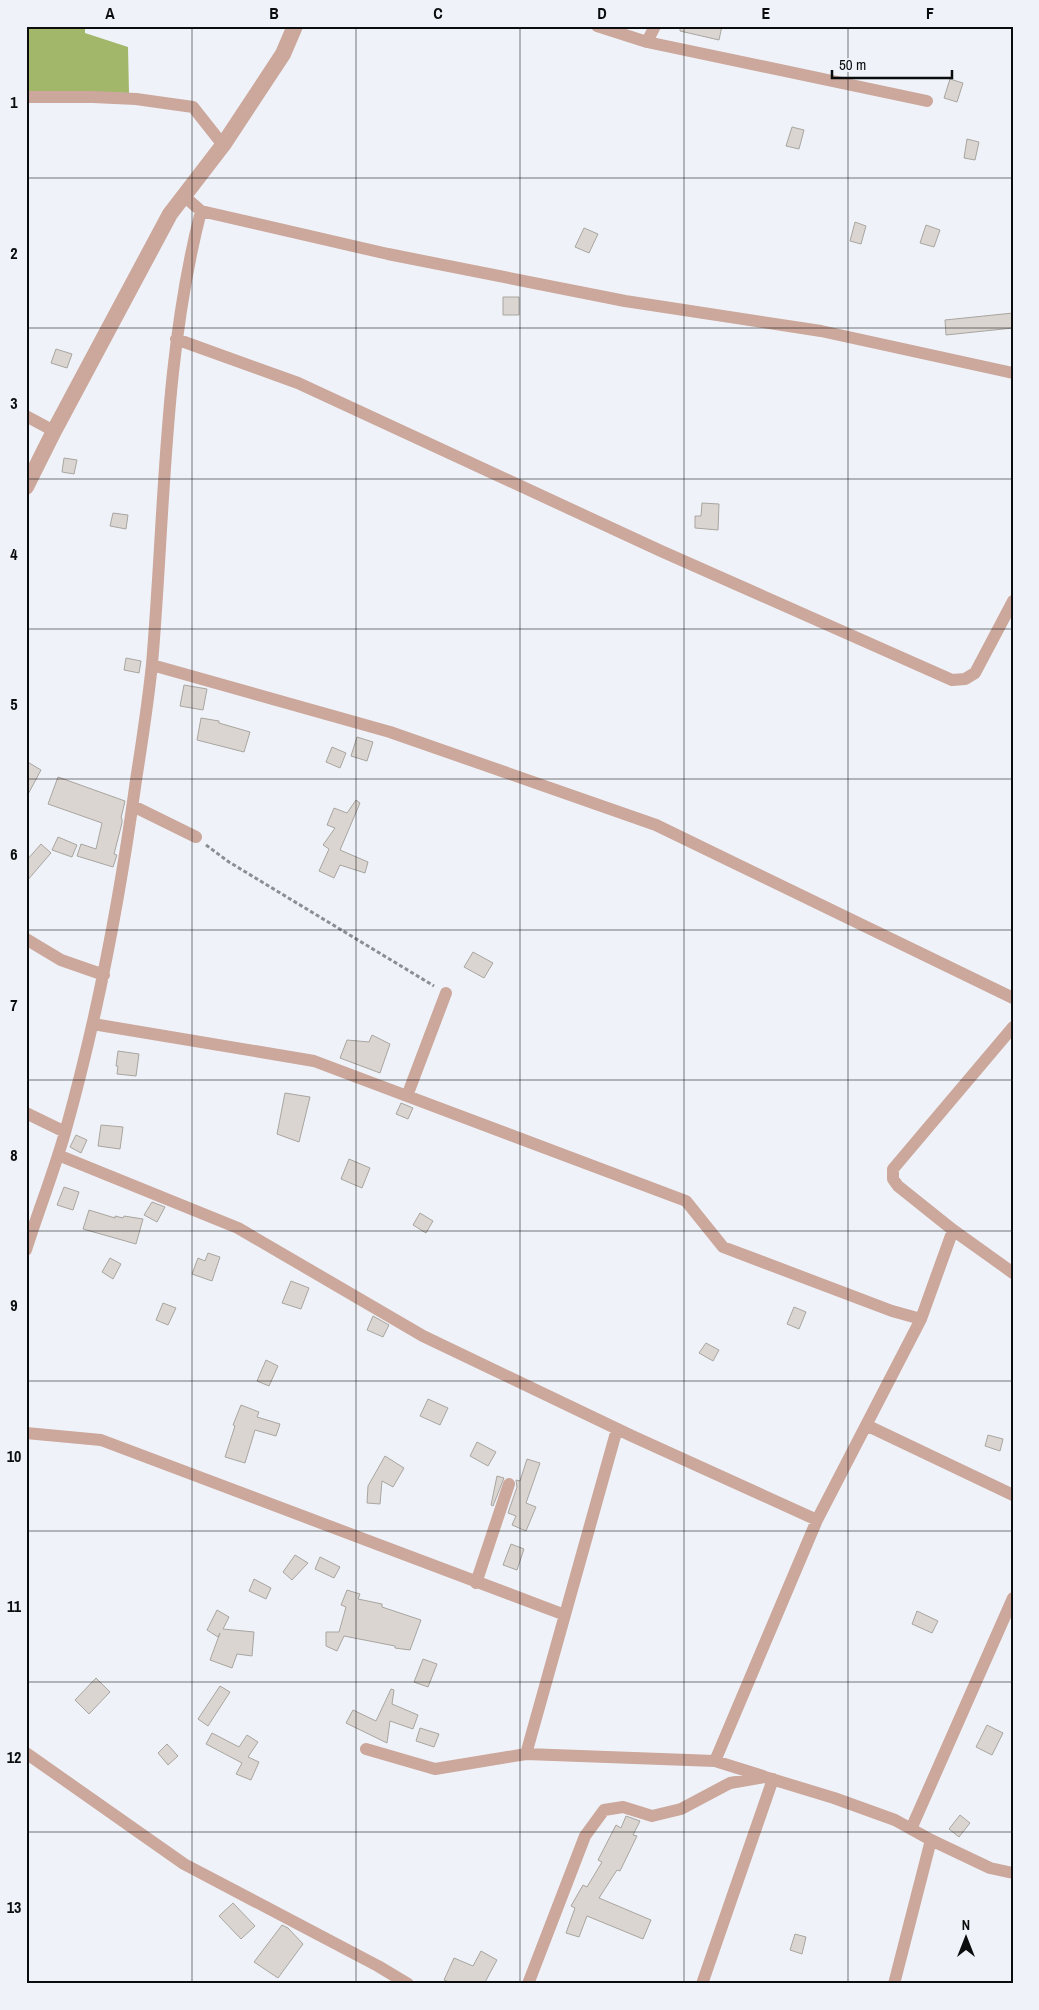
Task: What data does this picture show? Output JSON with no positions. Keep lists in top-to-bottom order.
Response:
{
  "scale_bar": "50 m",
  "north": "top",
  "grid": {
    "columns": [
      "A",
      "B",
      "C",
      "D",
      "E",
      "F"
    ],
    "rows": [
      "1",
      "2",
      "3",
      "4",
      "5",
      "6",
      "7",
      "8",
      "9",
      "10",
      "11",
      "12",
      "13"
    ]
  }
}
